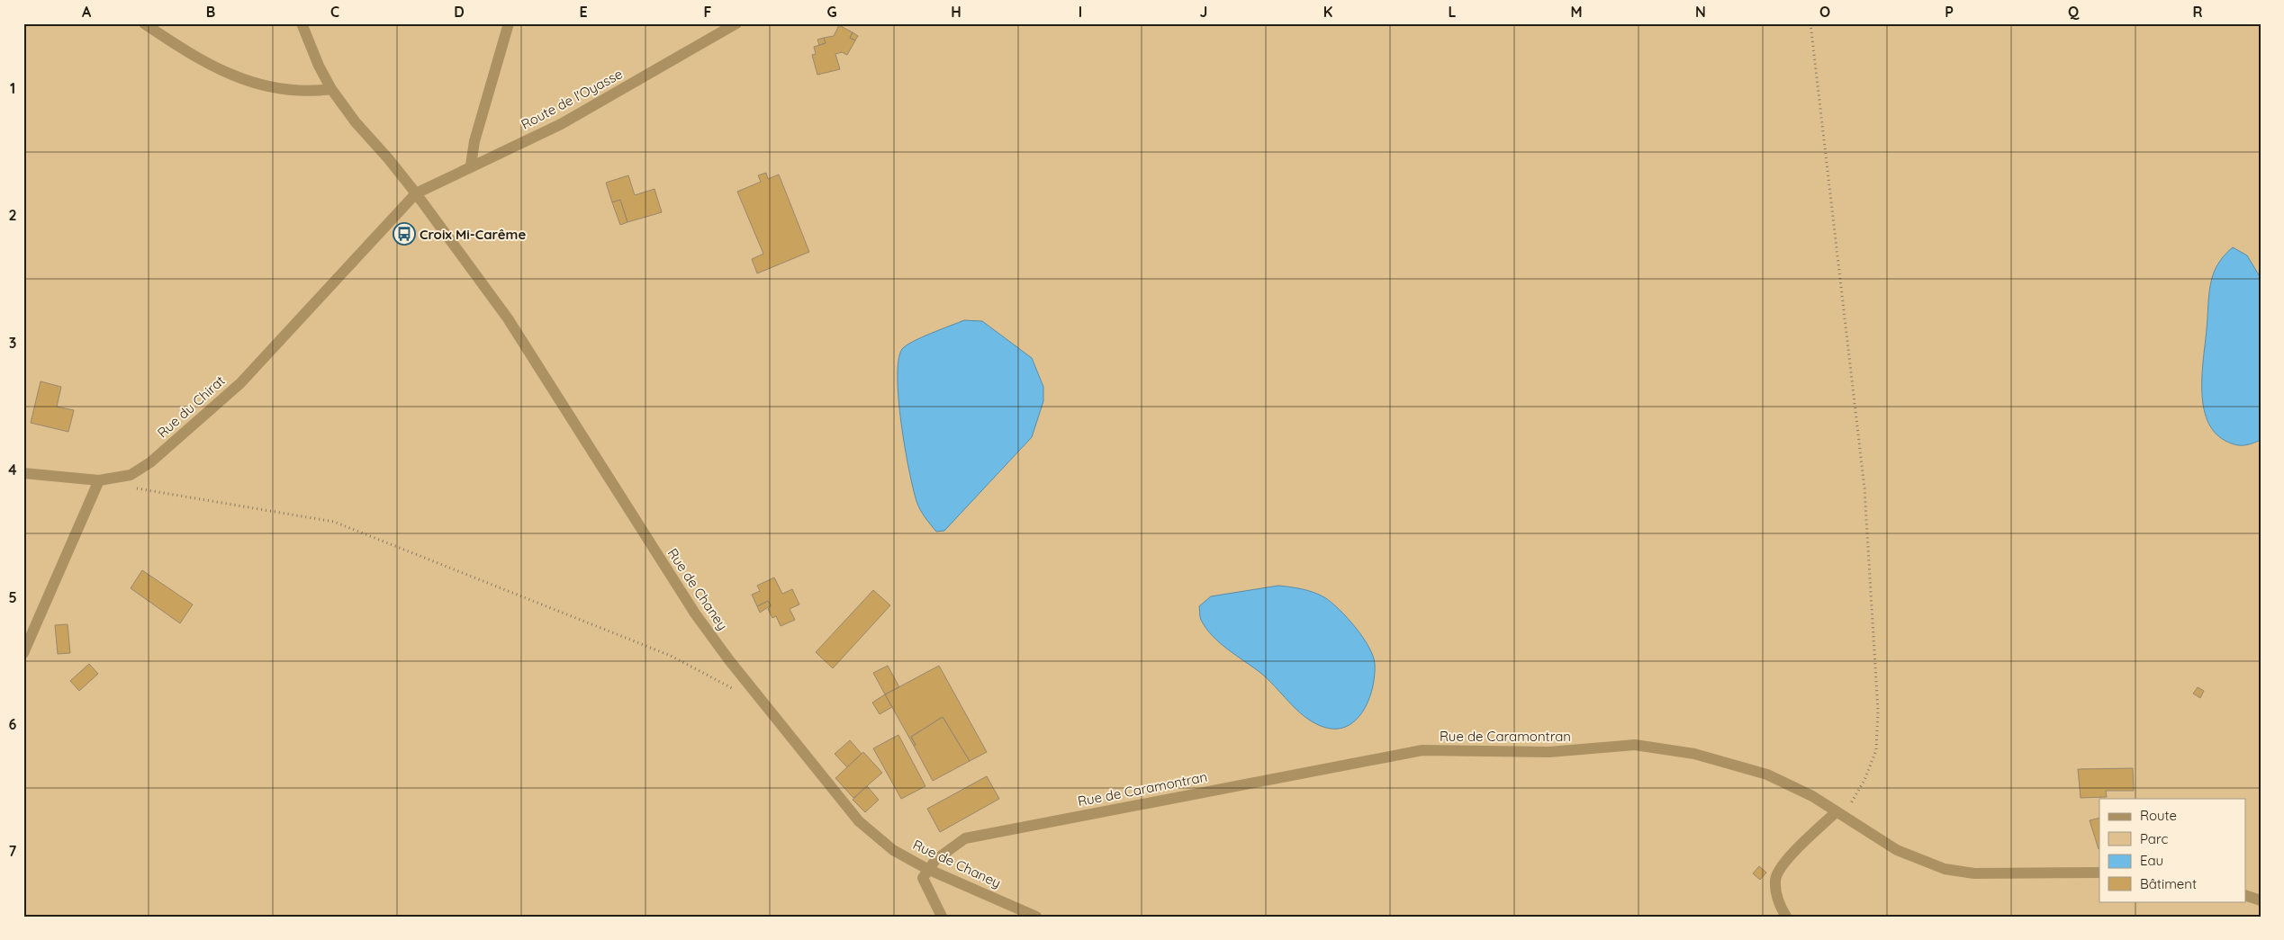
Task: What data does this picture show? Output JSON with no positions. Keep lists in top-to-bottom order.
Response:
{
  "streets": {
    "street": [
      "Route de l'Oyasse",
      "Rue du Chirat",
      "Rue de Chaney",
      "Rue de Caramontran"
    ]
  },
  "crossings": [
    ["Route de l'Oyasse", "Rue du Chirat"],
    ["Route de l'Oyasse", "Rue de Chaney"],
    ["Rue du Chirat", "Rue de Chaney"],
    ["Rue de Chaney", "Rue de Caramontran"]
  ],
  "places": {
    "bus stop": ["Croix Mi-Carême"]
  },
  "legend": [
    "Route",
    "Parc",
    "Eau",
    "Bâtiment"
  ],
  "grid": {
    "columns": [
      "A",
      "B",
      "C",
      "D",
      "E",
      "F",
      "G",
      "H",
      "I",
      "J",
      "K",
      "L",
      "M",
      "N",
      "O",
      "P",
      "Q",
      "R"
    ],
    "rows": [
      "1",
      "2",
      "3",
      "4",
      "5",
      "6",
      "7"
    ]
  }
}
